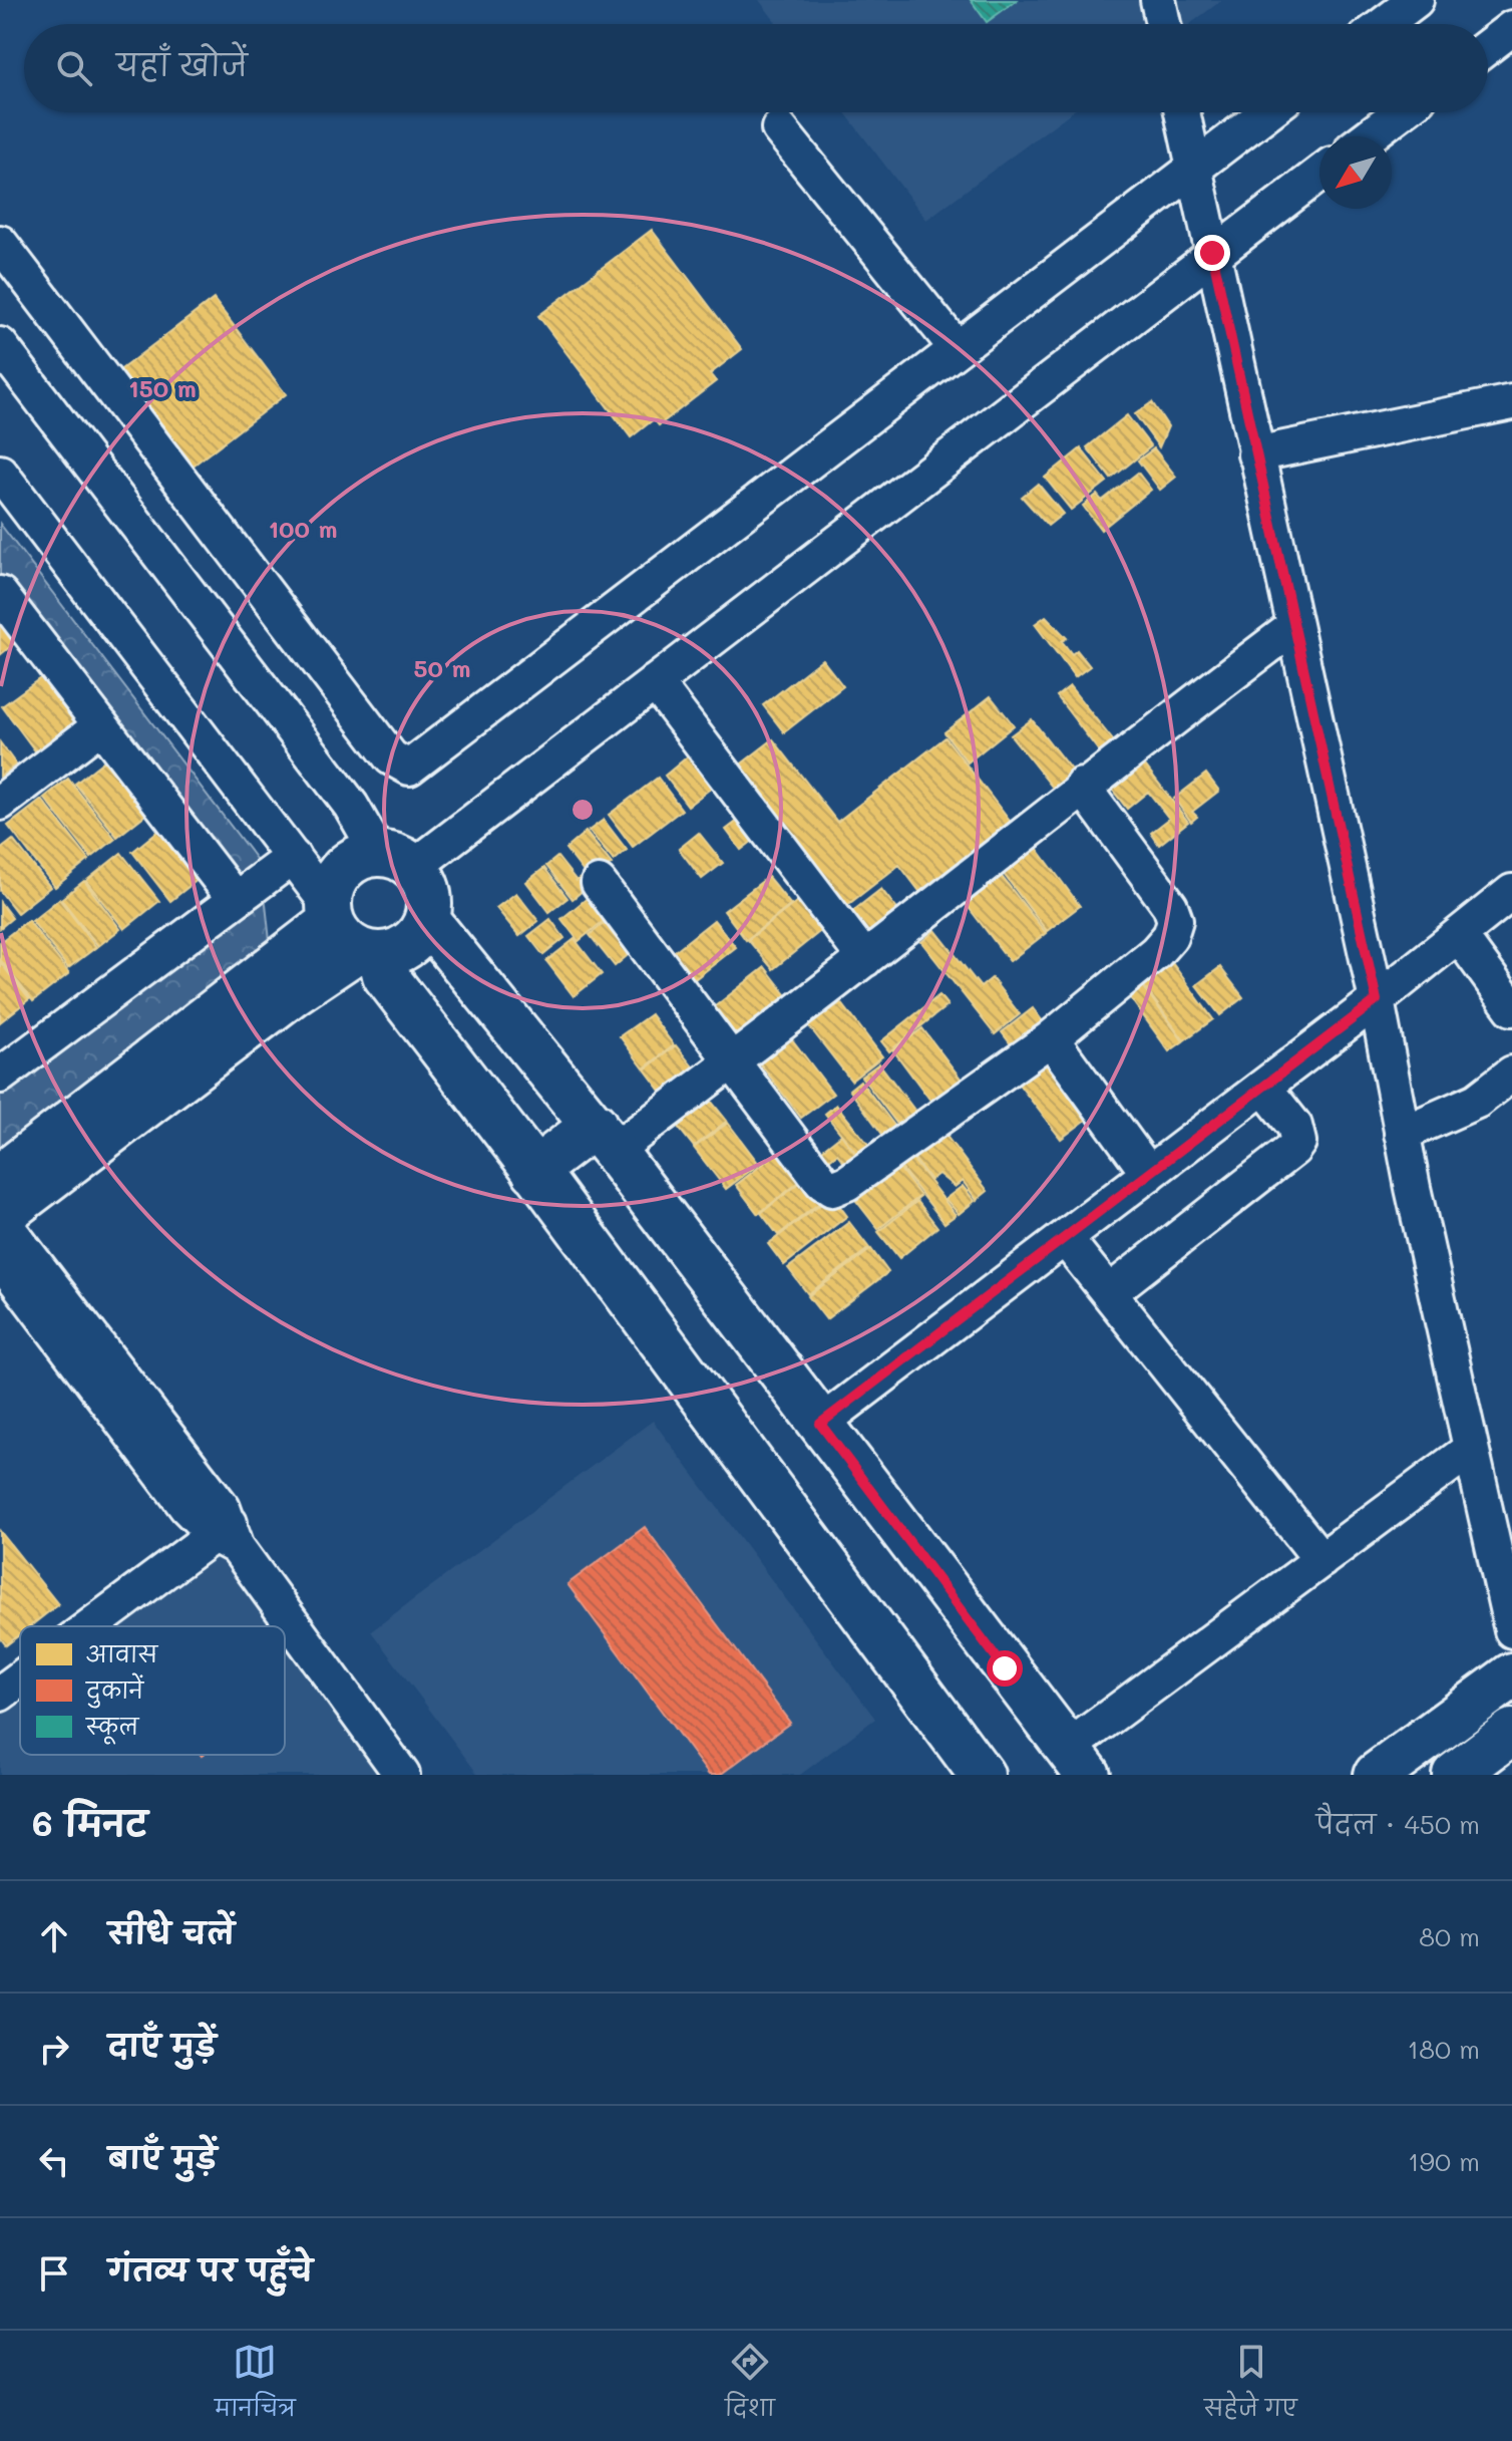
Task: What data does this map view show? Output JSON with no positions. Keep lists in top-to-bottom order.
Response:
{
  "legend": ["आवास", "दुकानें", "स्कूल"],
  "north": "bottom left",
  "page": {
    "search": "यहाँ खोजें",
    "heading": ["6 मिनट", "पैदल · 450 m"],
    "list": [
      ["सीधे चलें", "80 m"],
      ["दाएँ मुड़ें", "180 m"],
      ["बाएँ मुड़ें", "190 m"],
      "गंतव्य पर पहुँचे"
    ],
    "nav": ["मानचित्र", "दिशा", "सहेजे गए"]
  },
  "rings": ["150 m", "100 m", "50 m"]
}
